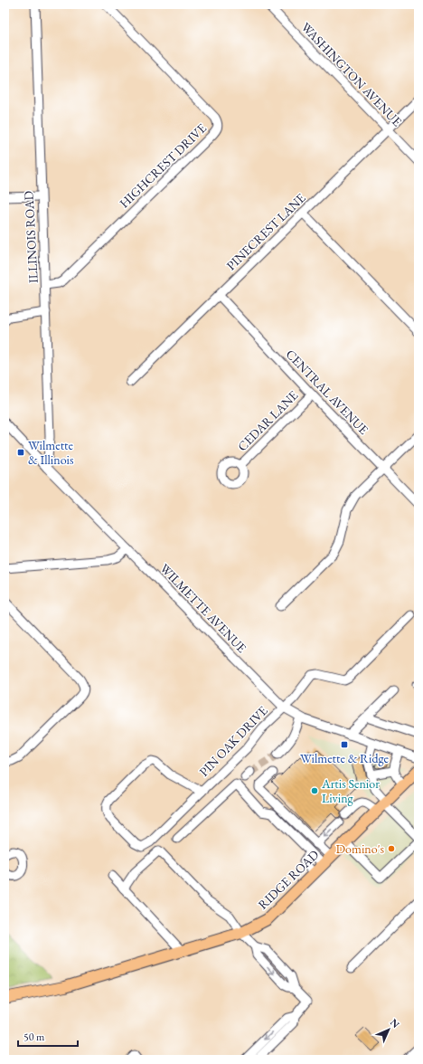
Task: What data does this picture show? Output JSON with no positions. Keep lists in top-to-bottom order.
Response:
{
  "streets": {
    "main road": ["RIDGE ROAD"],
    "street": [
      "WASHINGTON AVENUE",
      "HIGHCREST DRIVE",
      "PINECREST LANE",
      "ILLINOIS ROAD",
      "CENTRAL AVENUE",
      "CEDAR LANE",
      "WILMETTE AVENUE",
      "PIN OAK DRIVE"
    ]
  },
  "crossings": [
    ["WASHINGTON AVENUE", "PINECREST LANE"],
    ["HIGHCREST DRIVE", "ILLINOIS ROAD"],
    ["PINECREST LANE", "CENTRAL AVENUE"],
    ["ILLINOIS ROAD", "WILMETTE AVENUE"],
    ["CENTRAL AVENUE", "CEDAR LANE"],
    ["WILMETTE AVENUE", "PIN OAK DRIVE"]
  ],
  "places": {
    "transit": ["Wilmette & Illinois", "Wilmette & Ridge"],
    "other": ["Artis Senior Living", "Domino's"]
  },
  "scale_bar": "50 m",
  "north": "top right"
}
